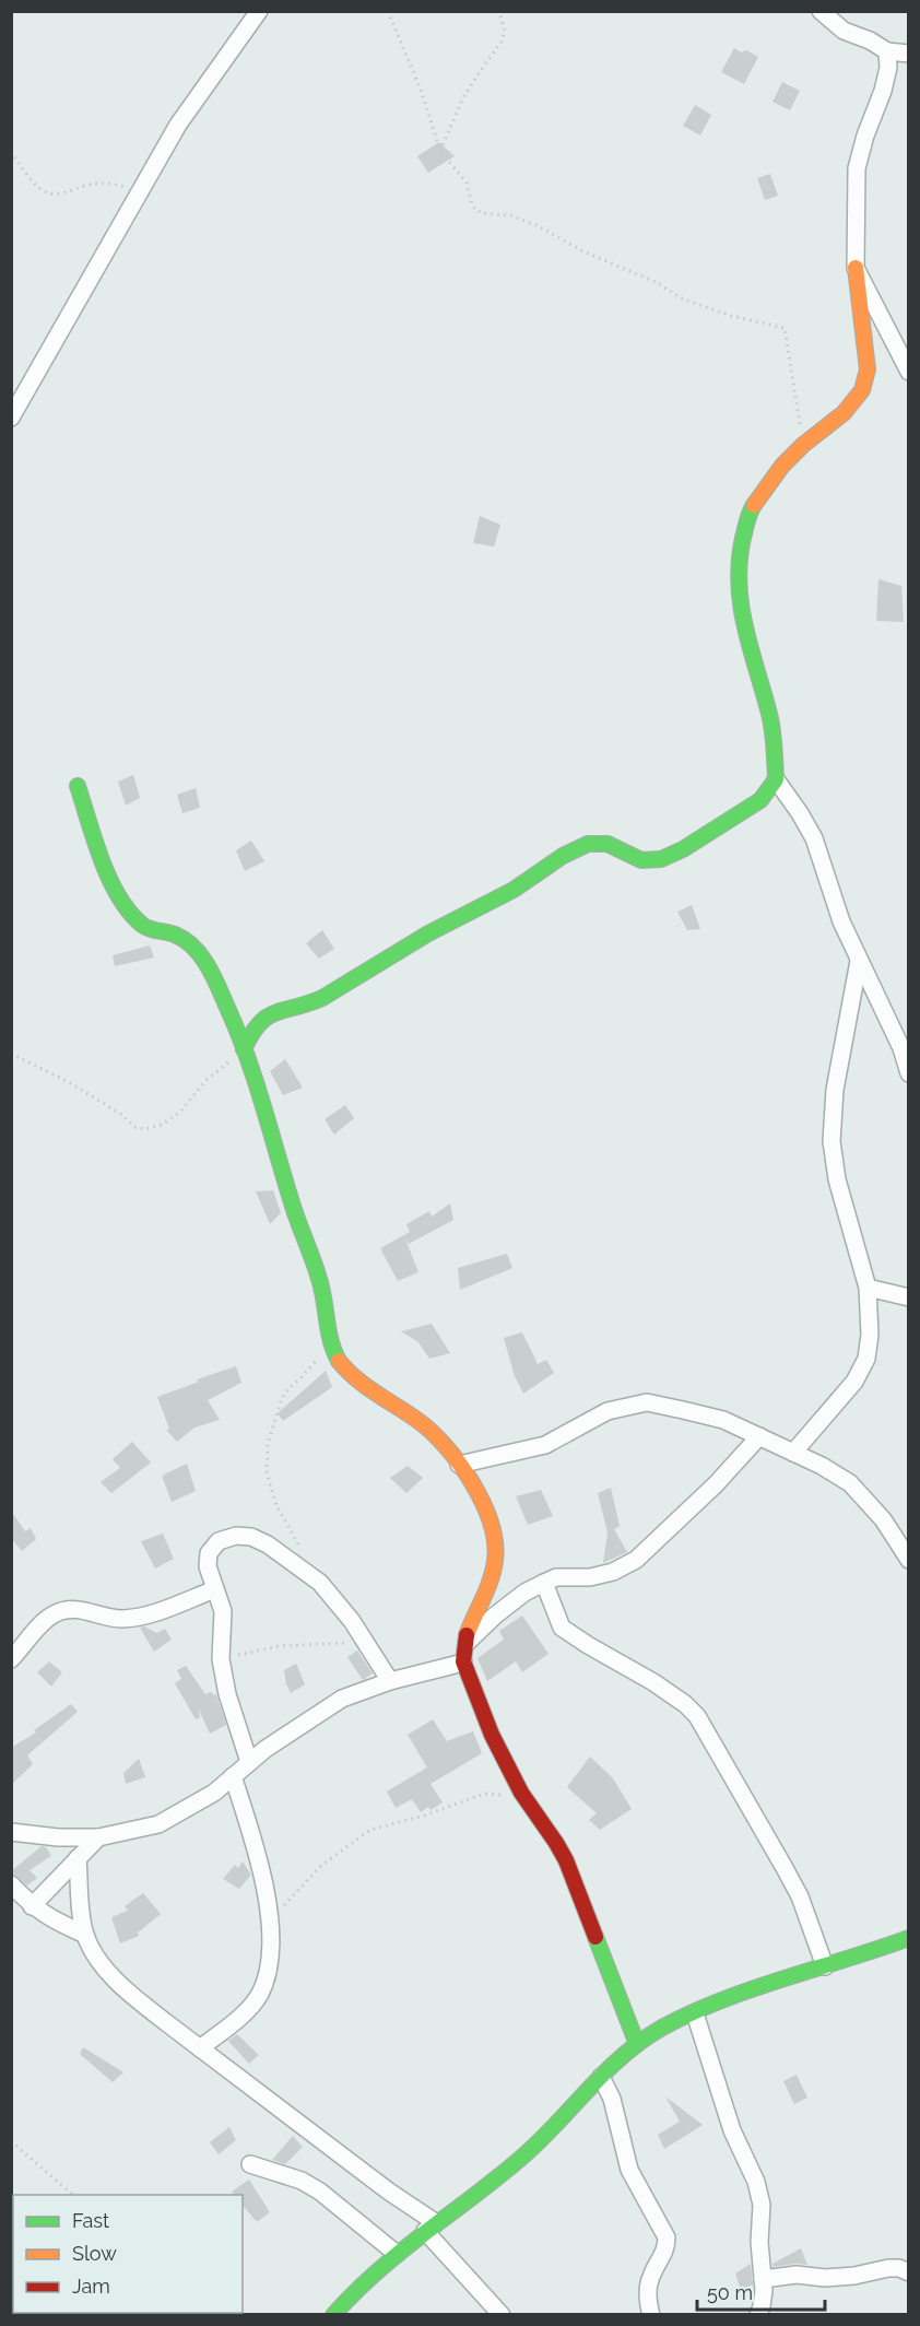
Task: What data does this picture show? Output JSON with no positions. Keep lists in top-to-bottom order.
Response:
{
  "legend": ["Fast", "Slow", "Jam"],
  "scale_bar": "50 m"
}
